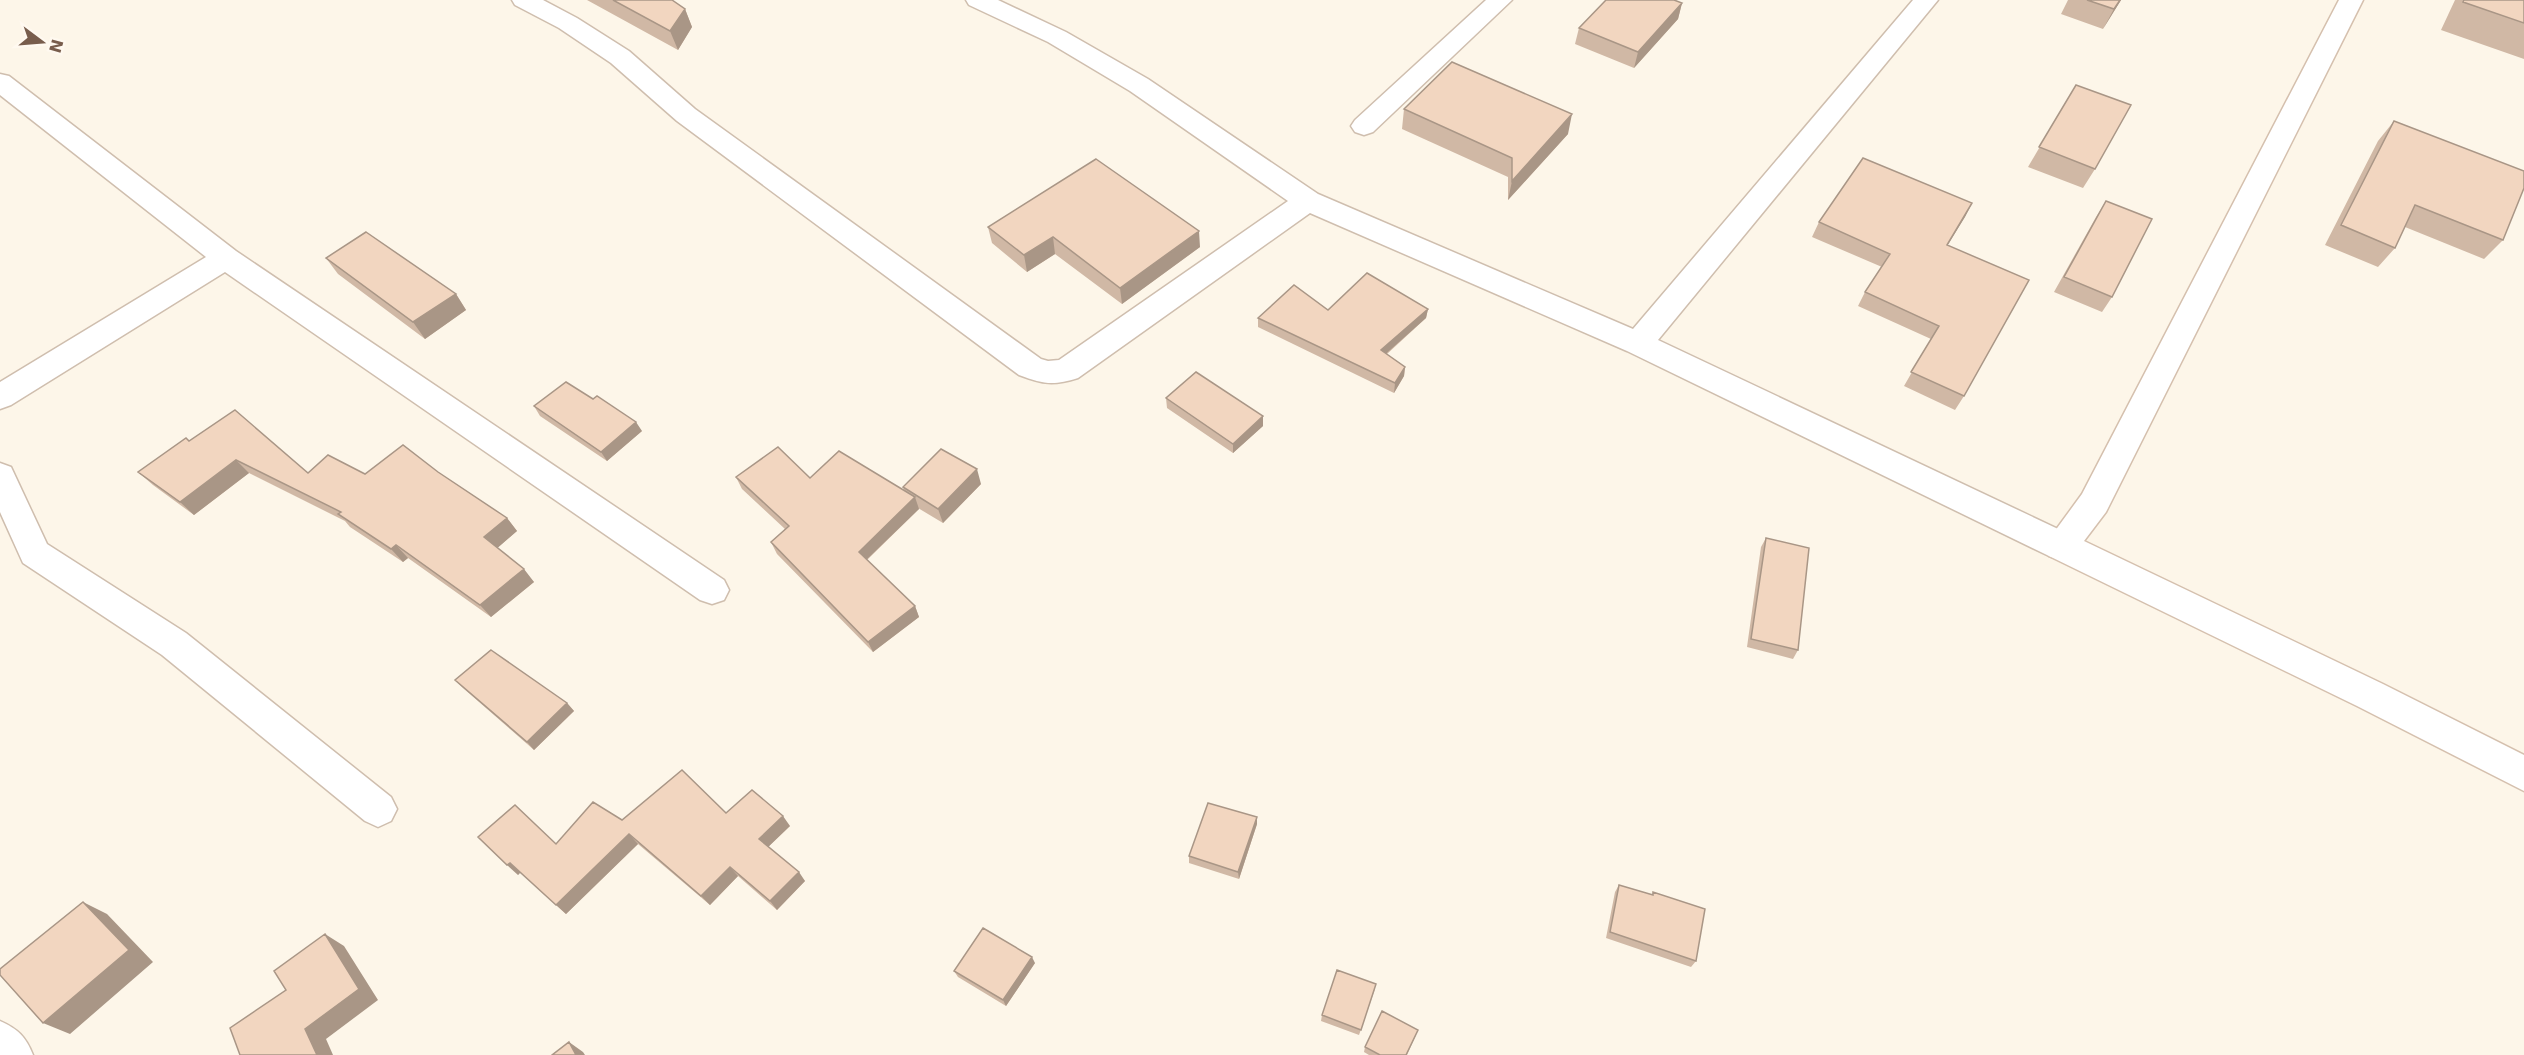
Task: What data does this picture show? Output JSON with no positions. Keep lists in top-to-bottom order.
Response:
{
  "north": "right"
}
